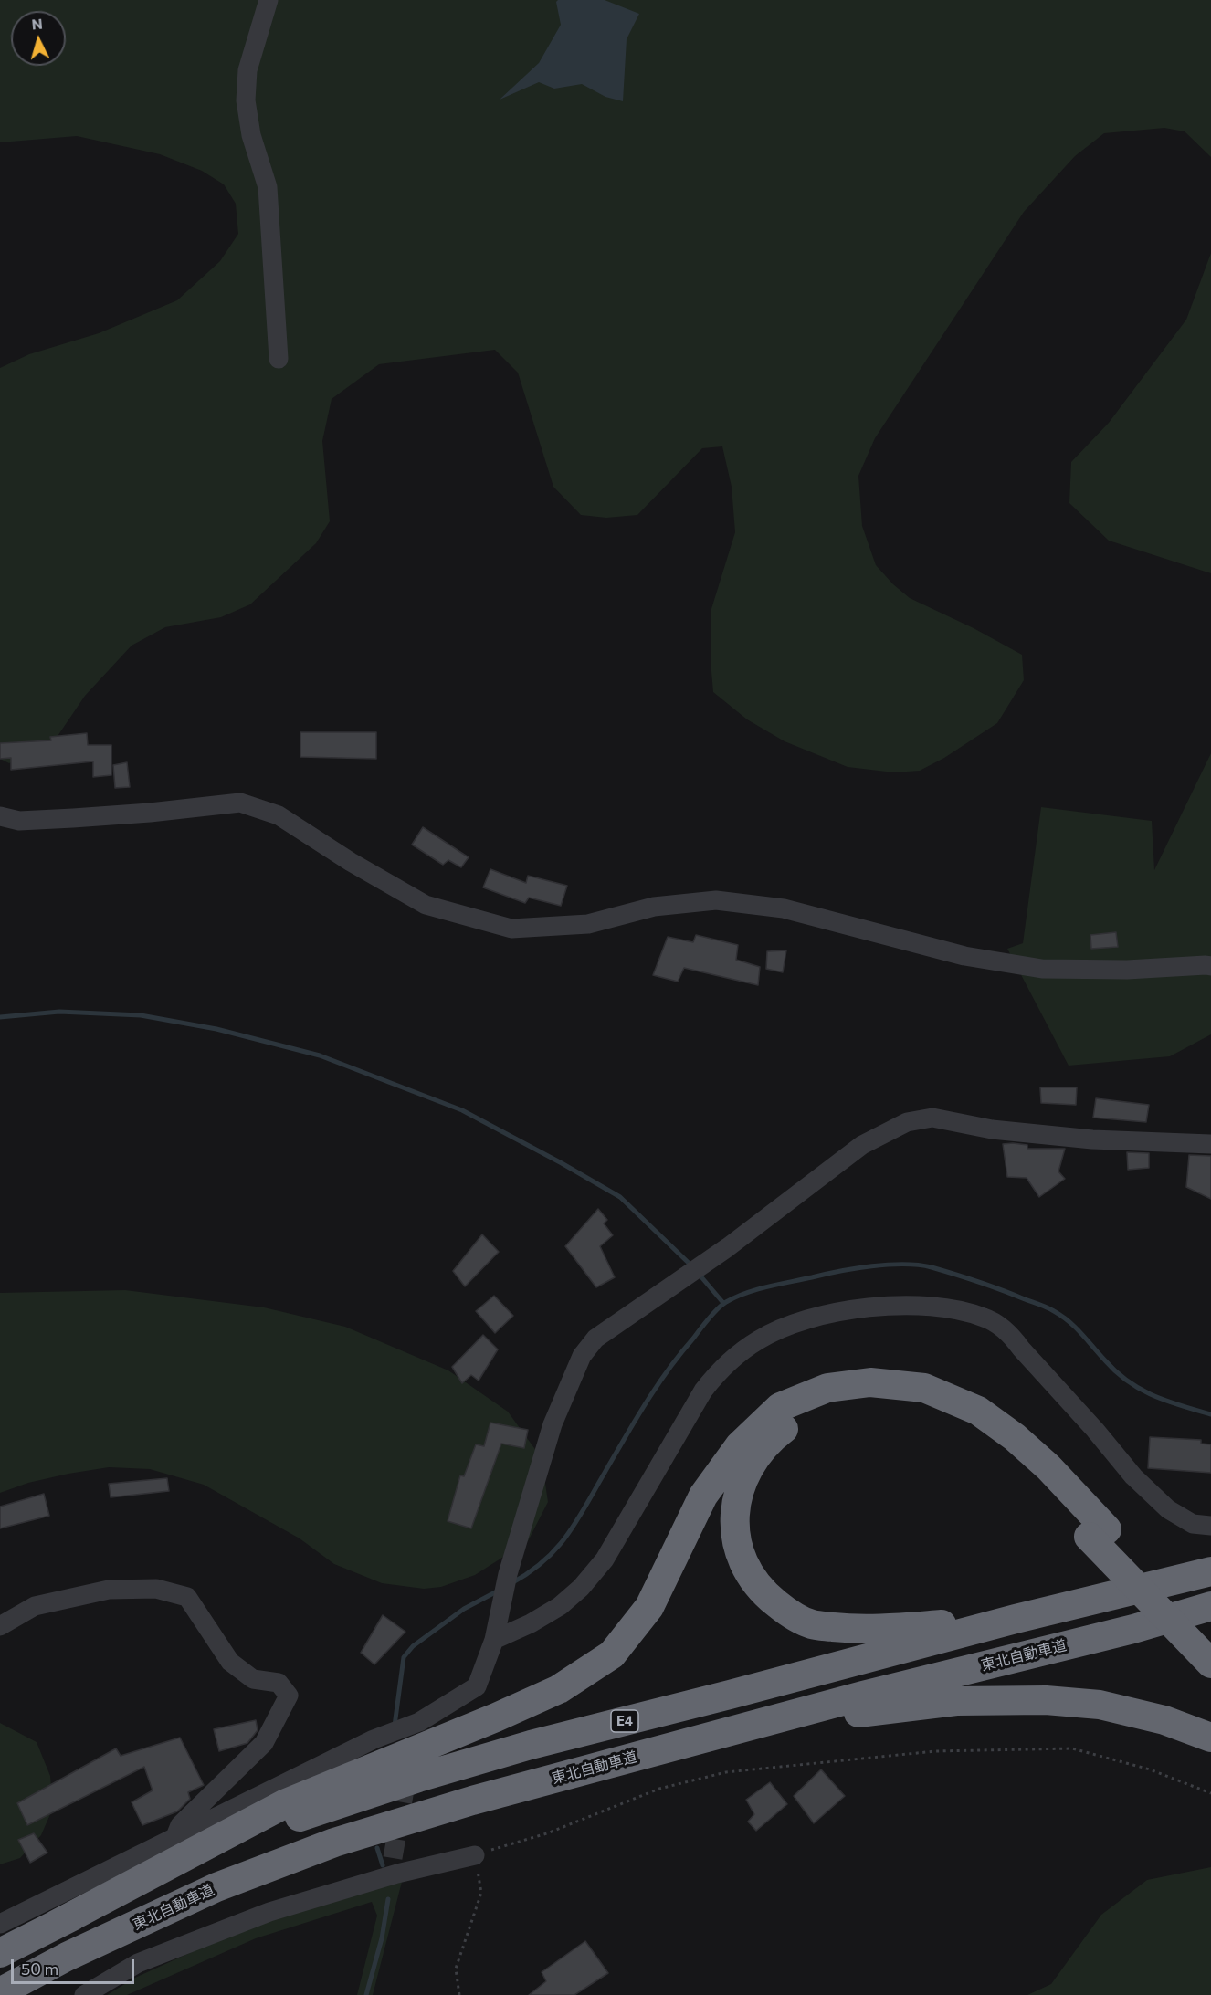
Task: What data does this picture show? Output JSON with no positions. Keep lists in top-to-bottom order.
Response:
{
  "streets": {
    "highway": ["東北自動車道", "E4"]
  },
  "scale_bar": "50 m",
  "north": "top"
}
